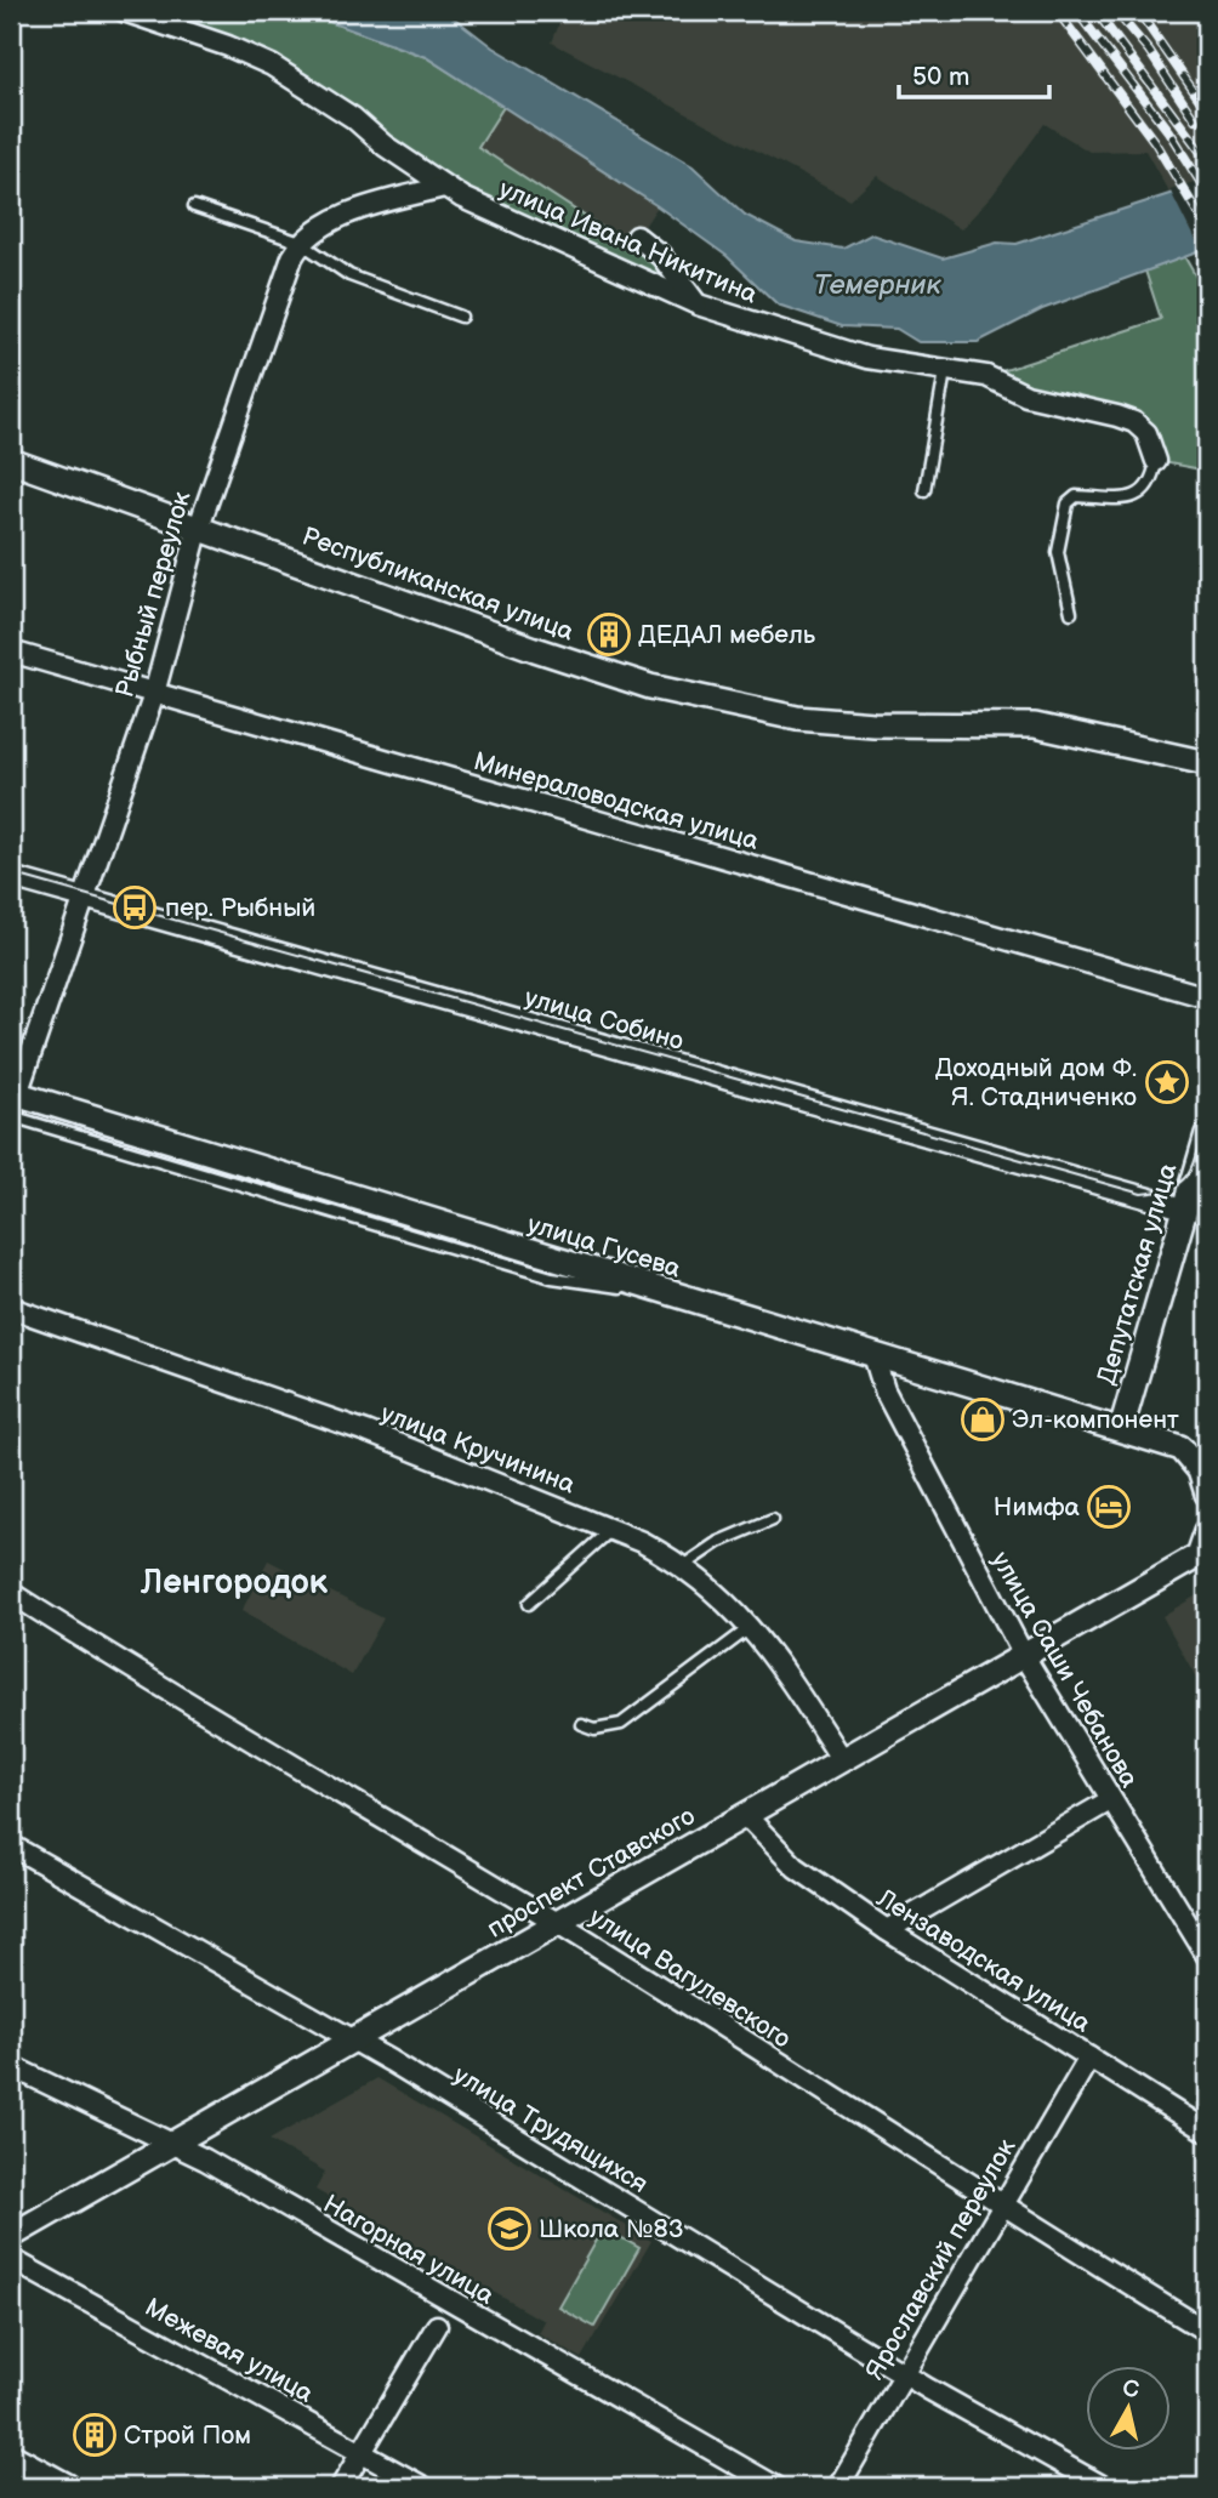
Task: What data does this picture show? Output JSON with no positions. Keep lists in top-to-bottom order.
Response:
{
  "streets": {
    "street": [
      "улица Ивана Никитина",
      "Республиканская улица",
      "Рыбный переулок",
      "Минераловодская улица",
      "улица Собино",
      "улица Гусева",
      "Депутатская улица",
      "улица Кручинина",
      "улица Саши Чебанова",
      "проспект Ставского",
      "Лензаводская улица",
      "улица Вагулевского",
      "улица Трудящихся",
      "Нагорная улица",
      "Ярославский переулок",
      "Межевая улица"
    ]
  },
  "crossings": [
    ["Республиканская улица", "Рыбный переулок"],
    ["Рыбный переулок", "Минераловодская улица"],
    ["Рыбный переулок", "улица Собино"],
    ["Рыбный переулок", "улица Гусева"],
    ["улица Собино", "Депутатская улица"],
    ["улица Гусева", "Депутатская улица"],
    ["улица Гусева", "улица Саши Чебанова"],
    ["улица Кручинина", "проспект Ставского"],
    ["улица Саши Чебанова", "проспект Ставского"],
    ["проспект Ставского", "Лензаводская улица"],
    ["проспект Ставского", "улица Вагулевского"],
    ["проспект Ставского", "улица Трудящихся"],
    ["проспект Ставского", "Нагорная улица"],
    ["Лензаводская улица", "Ярославский переулок"],
    ["улица Вагулевского", "Ярославский переулок"],
    ["улица Трудящихся", "Ярославский переулок"]
  ],
  "districts": ["Ленгородок"],
  "water": ["Темерник"],
  "places": {
    "building": ["ДЕДАЛ мебель", "Строй Пом"],
    "bus stop": ["пер. Рыбный"],
    "place": ["Доходный дом Ф. Я. Стадниченко"],
    "shop": ["Эл-компонент"],
    "hotel": ["Нимфа"],
    "school or university": ["Школа №83"]
  },
  "scale_bar": "50 m",
  "north": "top"
}
